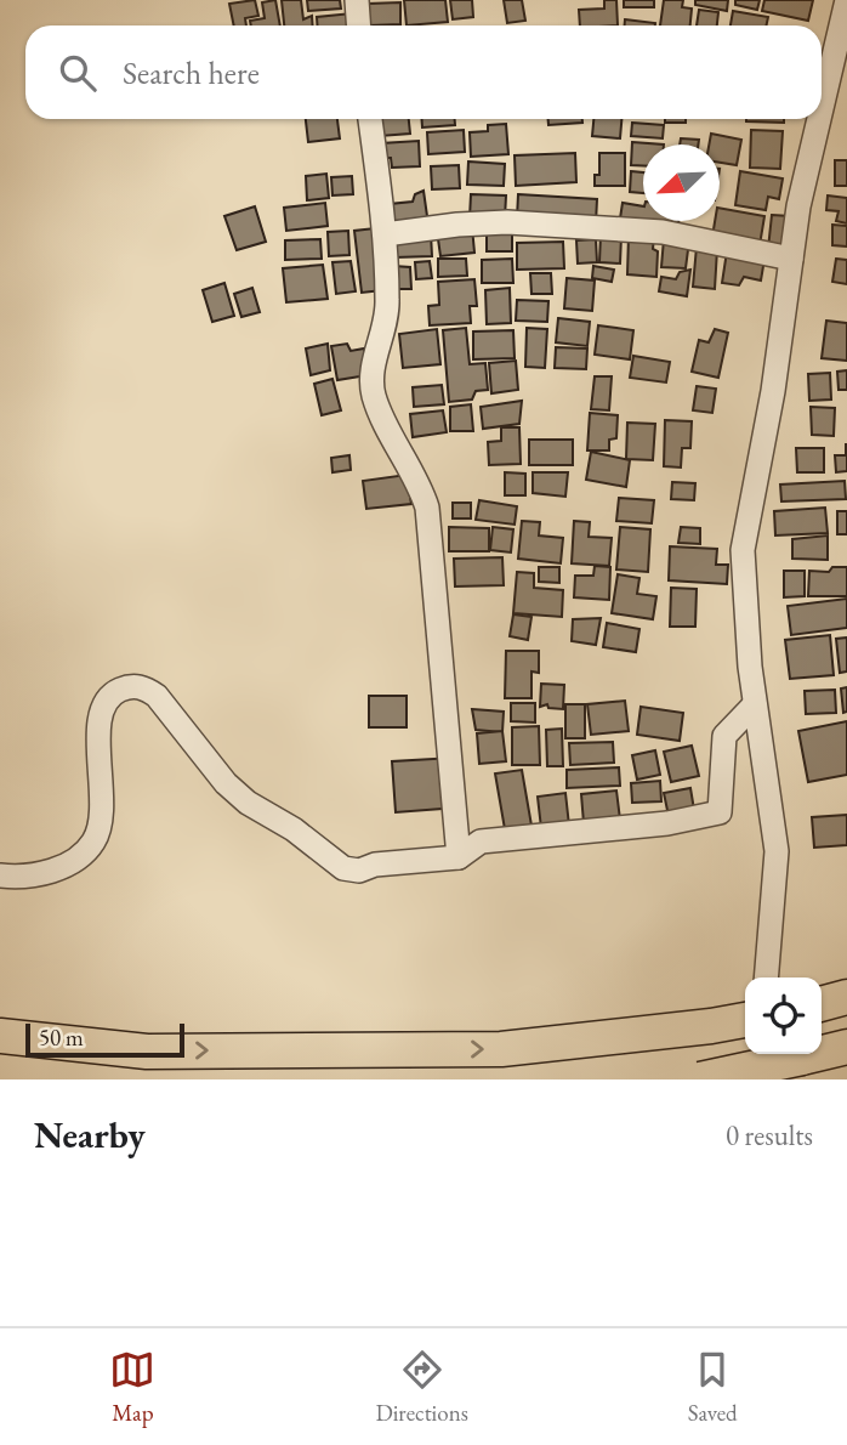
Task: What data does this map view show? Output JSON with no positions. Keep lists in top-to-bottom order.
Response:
{
  "scale_bar": "50 m",
  "north": "bottom left",
  "page": {
    "search": "Search here",
    "scale": "50 m",
    "heading": ["Nearby", "0 results"],
    "nav": ["Map", "Directions", "Saved"]
  }
}
